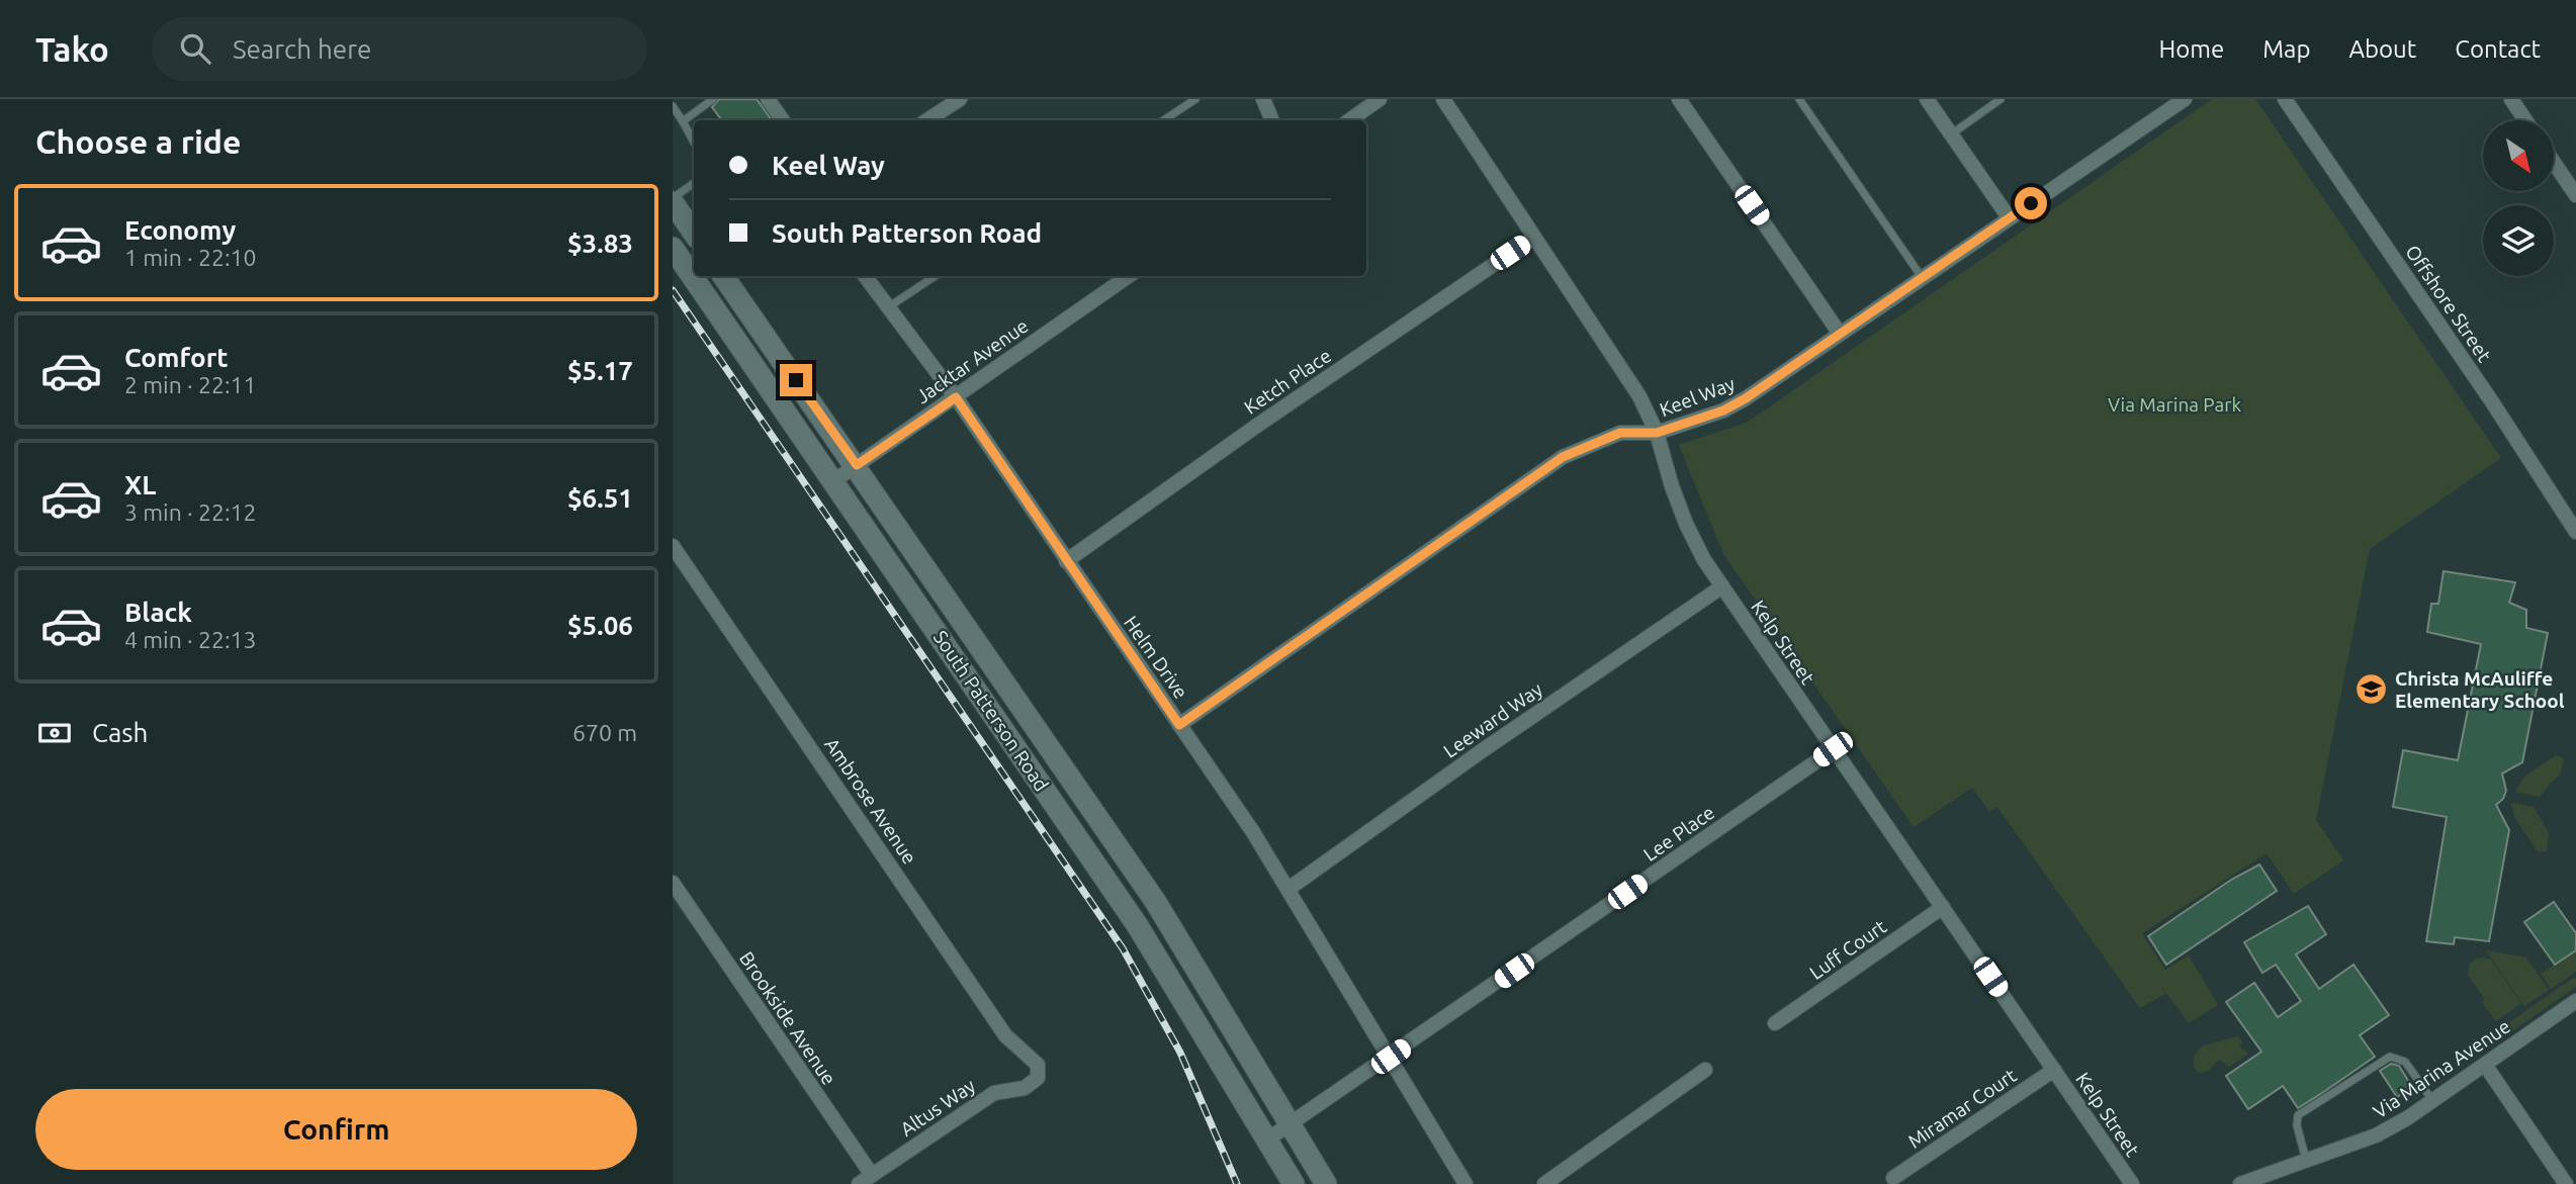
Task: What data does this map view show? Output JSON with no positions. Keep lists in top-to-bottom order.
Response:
{
  "streets": {
    "street": [
      "Offshore Street",
      "Jacktar Avenue",
      "Ketch Place",
      "Keel Way",
      "Kelp Street",
      "Helm Drive",
      "South Patterson Road",
      "Leeward Way",
      "Ambrose Avenue",
      "Lee Place",
      "Luff Court",
      "Brookside Avenue",
      "Via Marina Avenue",
      "Altus Way",
      "Miramar Court"
    ]
  },
  "crossings": [
    ["Jacktar Avenue", "Helm Drive"],
    ["Jacktar Avenue", "South Patterson Road"],
    ["Ketch Place", "Kelp Street"],
    ["Ketch Place", "Helm Drive"],
    ["Keel Way", "Kelp Street"],
    ["Keel Way", "Helm Drive"],
    ["Kelp Street", "Leeward Way"],
    ["Kelp Street", "Lee Place"],
    ["Kelp Street", "Luff Court"],
    ["Kelp Street", "Miramar Court"],
    ["Helm Drive", "Leeward Way"],
    ["Helm Drive", "Lee Place"],
    ["South Patterson Road", "Lee Place"],
    ["Ambrose Avenue", "Altus Way"],
    ["Brookside Avenue", "Altus Way"]
  ],
  "parks": ["Via Marina Park"],
  "places": {
    "school or university": ["Christa McAuliffe Elementary School"]
  },
  "north": "bottom right",
  "page": {
    "header": "Tako",
    "search": "Search here",
    "nav": [
      "Home",
      "Map",
      "About",
      "Contact"
    ],
    "heading": "Choose a ride",
    "banner": ["Keel Way", "South Patterson Road"],
    "list": [
      {
        "name": "Economy",
        "note": "1 min · 22:10",
        "value": "$3.83"
      },
      {
        "name": "Comfort",
        "note": "2 min · 22:11",
        "value": "$5.17"
      },
      {
        "name": "XL",
        "note": "3 min · 22:12",
        "value": "$6.51"
      },
      {
        "name": "Black",
        "note": "4 min · 22:13",
        "value": "$5.06"
      }
    ],
    "pay": ["Cash", "670 m"],
    "buttons": "Confirm"
  }
}
